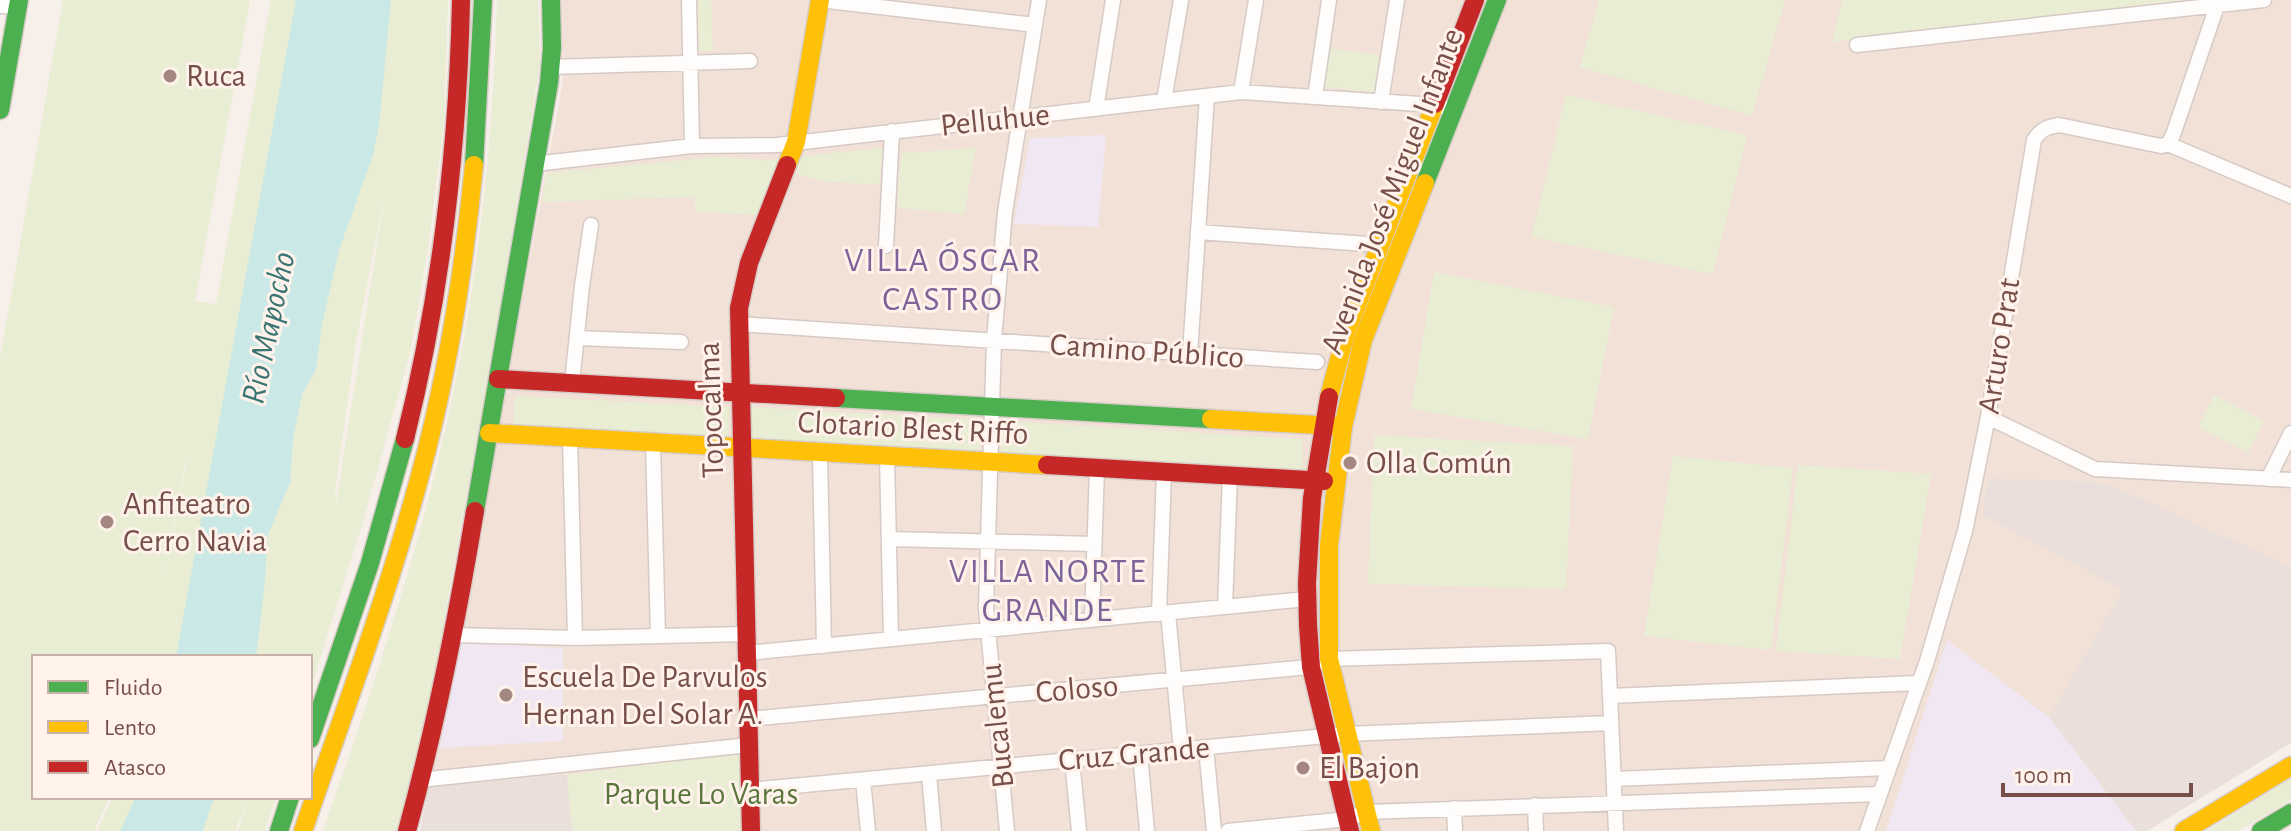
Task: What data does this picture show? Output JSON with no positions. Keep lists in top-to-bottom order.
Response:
{
  "streets": {
    "main road": ["Avenida José Miguel Infante", "Topocalma", "Clotario Blest Riffo"],
    "street": [
      "Pelluhue",
      "Arturo Prat",
      "Camino Público",
      "Coloso",
      "Bucalemu",
      "Cruz Grande"
    ]
  },
  "crossings": [
    ["Pelluhue", "Avenida José Miguel Infante"],
    ["Pelluhue", "Topocalma"],
    ["Pelluhue", "Bucalemu"],
    ["Avenida José Miguel Infante", "Clotario Blest Riffo"],
    ["Avenida José Miguel Infante", "Coloso"],
    ["Avenida José Miguel Infante", "Cruz Grande"],
    ["Camino Público", "Topocalma"],
    ["Camino Público", "Bucalemu"],
    ["Topocalma", "Clotario Blest Riffo"],
    ["Topocalma", "Coloso"],
    ["Topocalma", "Cruz Grande"],
    ["Clotario Blest Riffo", "Bucalemu"],
    ["Coloso", "Bucalemu"],
    ["Bucalemu", "Cruz Grande"]
  ],
  "districts": ["VILLA ÓSCAR CASTRO", "VILLA NORTE GRANDE"],
  "water": ["Río Mapocho"],
  "parks": ["Parque Lo Varas"],
  "places": [
    "Ruca",
    "Olla Común",
    "Anfiteatro Cerro Navia",
    "Escuela De Parvulos Hernan Del Solar A.",
    "El Bajon"
  ],
  "legend": ["Fluido", "Lento", "Atasco"],
  "scale_bar": "100 m"
}
